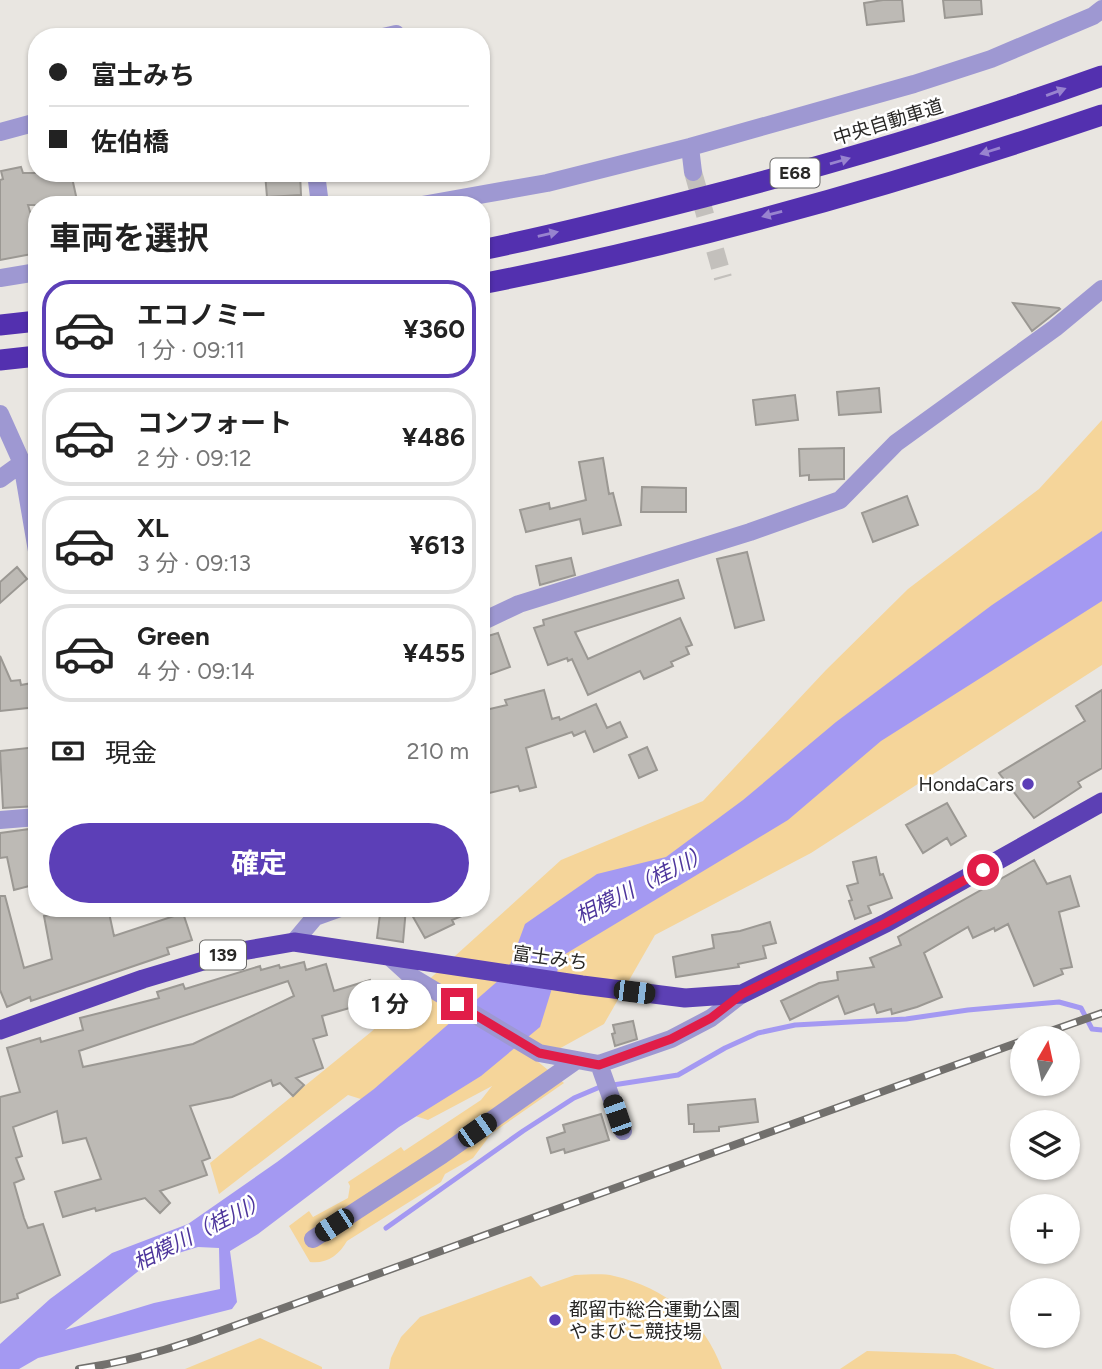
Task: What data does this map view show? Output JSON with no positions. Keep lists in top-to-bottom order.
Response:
{
  "streets": {
    "highway": [
      "中央自動車道",
      "E68",
      "139",
      "富士みち"
    ]
  },
  "water": ["相模川（桂川）"],
  "places": ["HondaCars", "都留市総合運動公園 やまびこ競技場"],
  "north": "top",
  "page": {
    "banner": ["富士みち", "佐伯橋"],
    "heading": "車両を選択",
    "list": [
      {
        "name": "エコノミー",
        "note": "1 分 · 09:11",
        "value": "¥360"
      },
      {
        "name": "コンフォート",
        "note": "2 分 · 09:12",
        "value": "¥486"
      },
      {
        "name": "XL",
        "note": "3 分 · 09:13",
        "value": "¥613"
      },
      {
        "name": "Green",
        "note": "4 分 · 09:14",
        "value": "¥455"
      }
    ],
    "pay": ["現金", "210 m"],
    "buttons": "確定",
    "bubble": "1 分",
    "map_buttons": ["+", "−"]
  }
}
